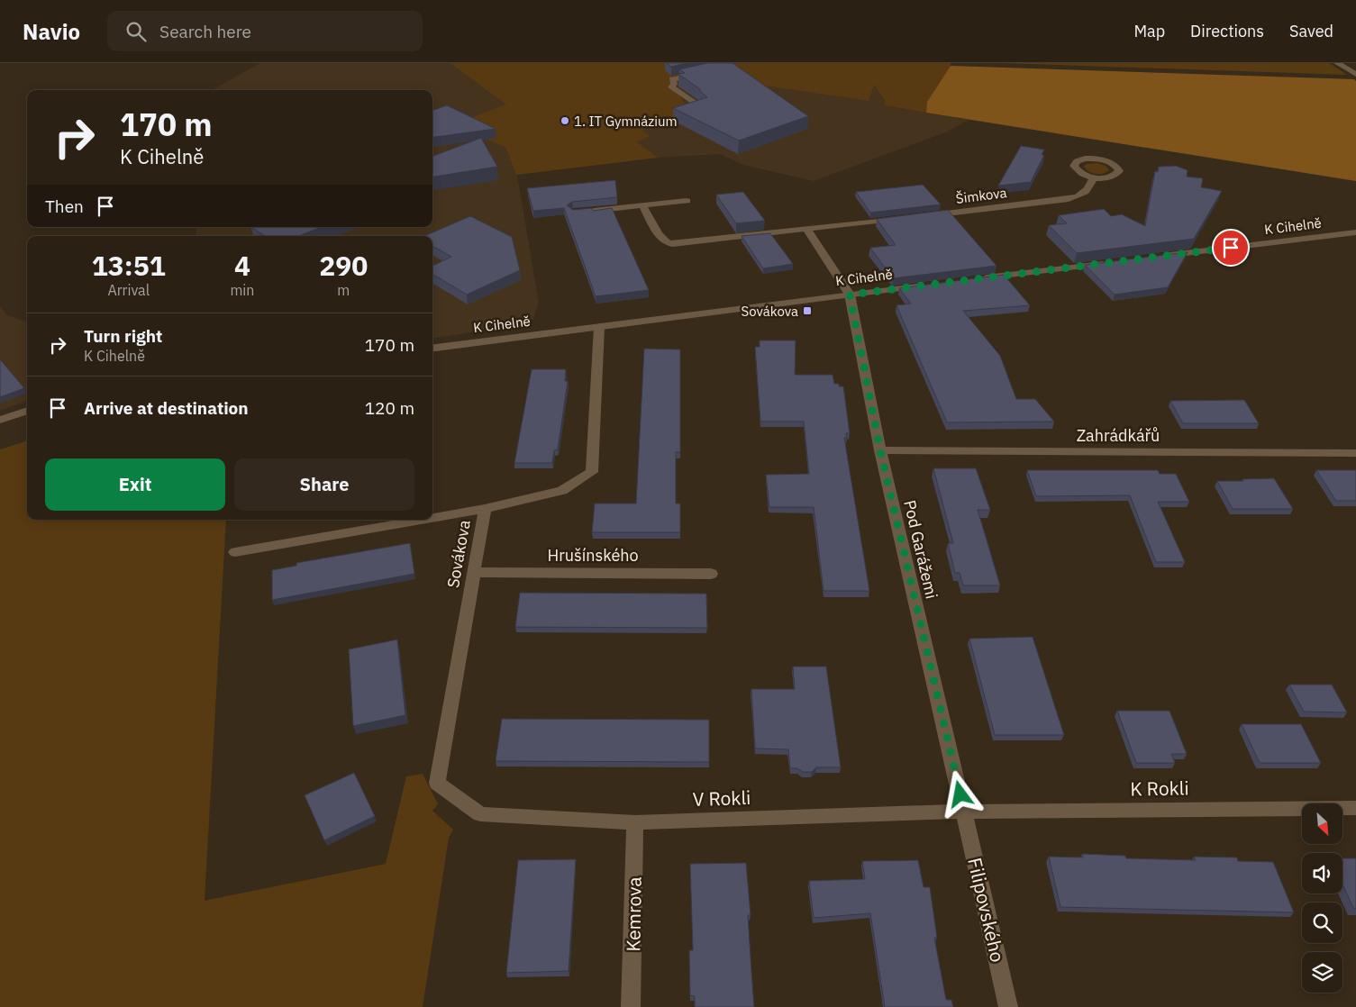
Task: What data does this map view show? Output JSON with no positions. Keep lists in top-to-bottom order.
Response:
{
  "streets": {
    "street": [
      "Šimkova",
      "K Cihelně",
      "Zahrádkářů",
      "Pod Garážemi",
      "Sovákova",
      "Hrušínského",
      "K Rokli",
      "V Rokli",
      "Filipovského",
      "Kemrova"
    ]
  },
  "crossings": [
    ["K Cihelně", "Pod Garážemi"],
    ["K Cihelně", "Sovákova"],
    ["Zahrádkářů", "Pod Garážemi"],
    ["Pod Garážemi", "K Rokli"],
    ["Pod Garážemi", "V Rokli"],
    ["Pod Garážemi", "Filipovského"],
    ["Sovákova", "Hrušínského"],
    ["Sovákova", "V Rokli"],
    ["K Rokli", "V Rokli"],
    ["K Rokli", "Filipovského"],
    ["V Rokli", "Filipovského"],
    ["V Rokli", "Kemrova"]
  ],
  "places": {
    "other": ["1. IT Gymnázium"],
    "transit": ["Sovákova"]
  },
  "north": "bottom right",
  "page": {
    "header": "Navio",
    "search": "Search here",
    "nav": ["Map", "Directions", "Saved"],
    "turn": ["170 m", "K Cihelně"],
    "then": "Then",
    "eta": [
      "13:51",
      "Arrival",
      "4",
      "min",
      "290",
      "m"
    ],
    "list": [
      {
        "name": "Turn right",
        "note": "K Cihelně",
        "value": "170 m"
      },
      {
        "name": "Arrive at destination",
        "value": "120 m"
      }
    ],
    "buttons": ["Exit", "Share"]
  }
}
